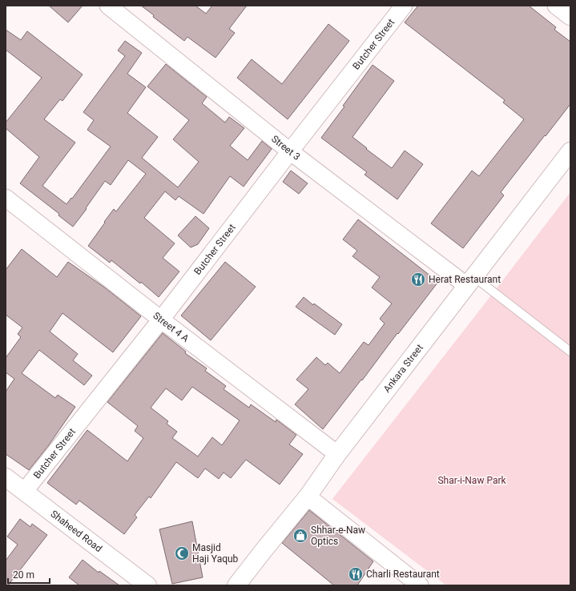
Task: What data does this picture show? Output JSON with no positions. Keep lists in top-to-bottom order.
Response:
{
  "streets": {
    "main road": ["Ankara Street", "Shaheed Road"],
    "street": ["Butcher Street", "Street 3", "Street 4 A"]
  },
  "crossings": [
    ["Butcher Street", "Street 3"],
    ["Butcher Street", "Street 4 A"],
    ["Butcher Street", "Shaheed Road"],
    ["Street 3", "Ankara Street"],
    ["Street 4 A", "Ankara Street"]
  ],
  "parks": ["Shar-i-Naw Park"],
  "places": {
    "restaurant": ["Herat Restaurant", "Charli Restaurant"],
    "shop": ["Shhar-e-Naw Optics"],
    "mosque": ["Masjid Haji Yaqub"]
  },
  "scale_bar": "20 m"
}
